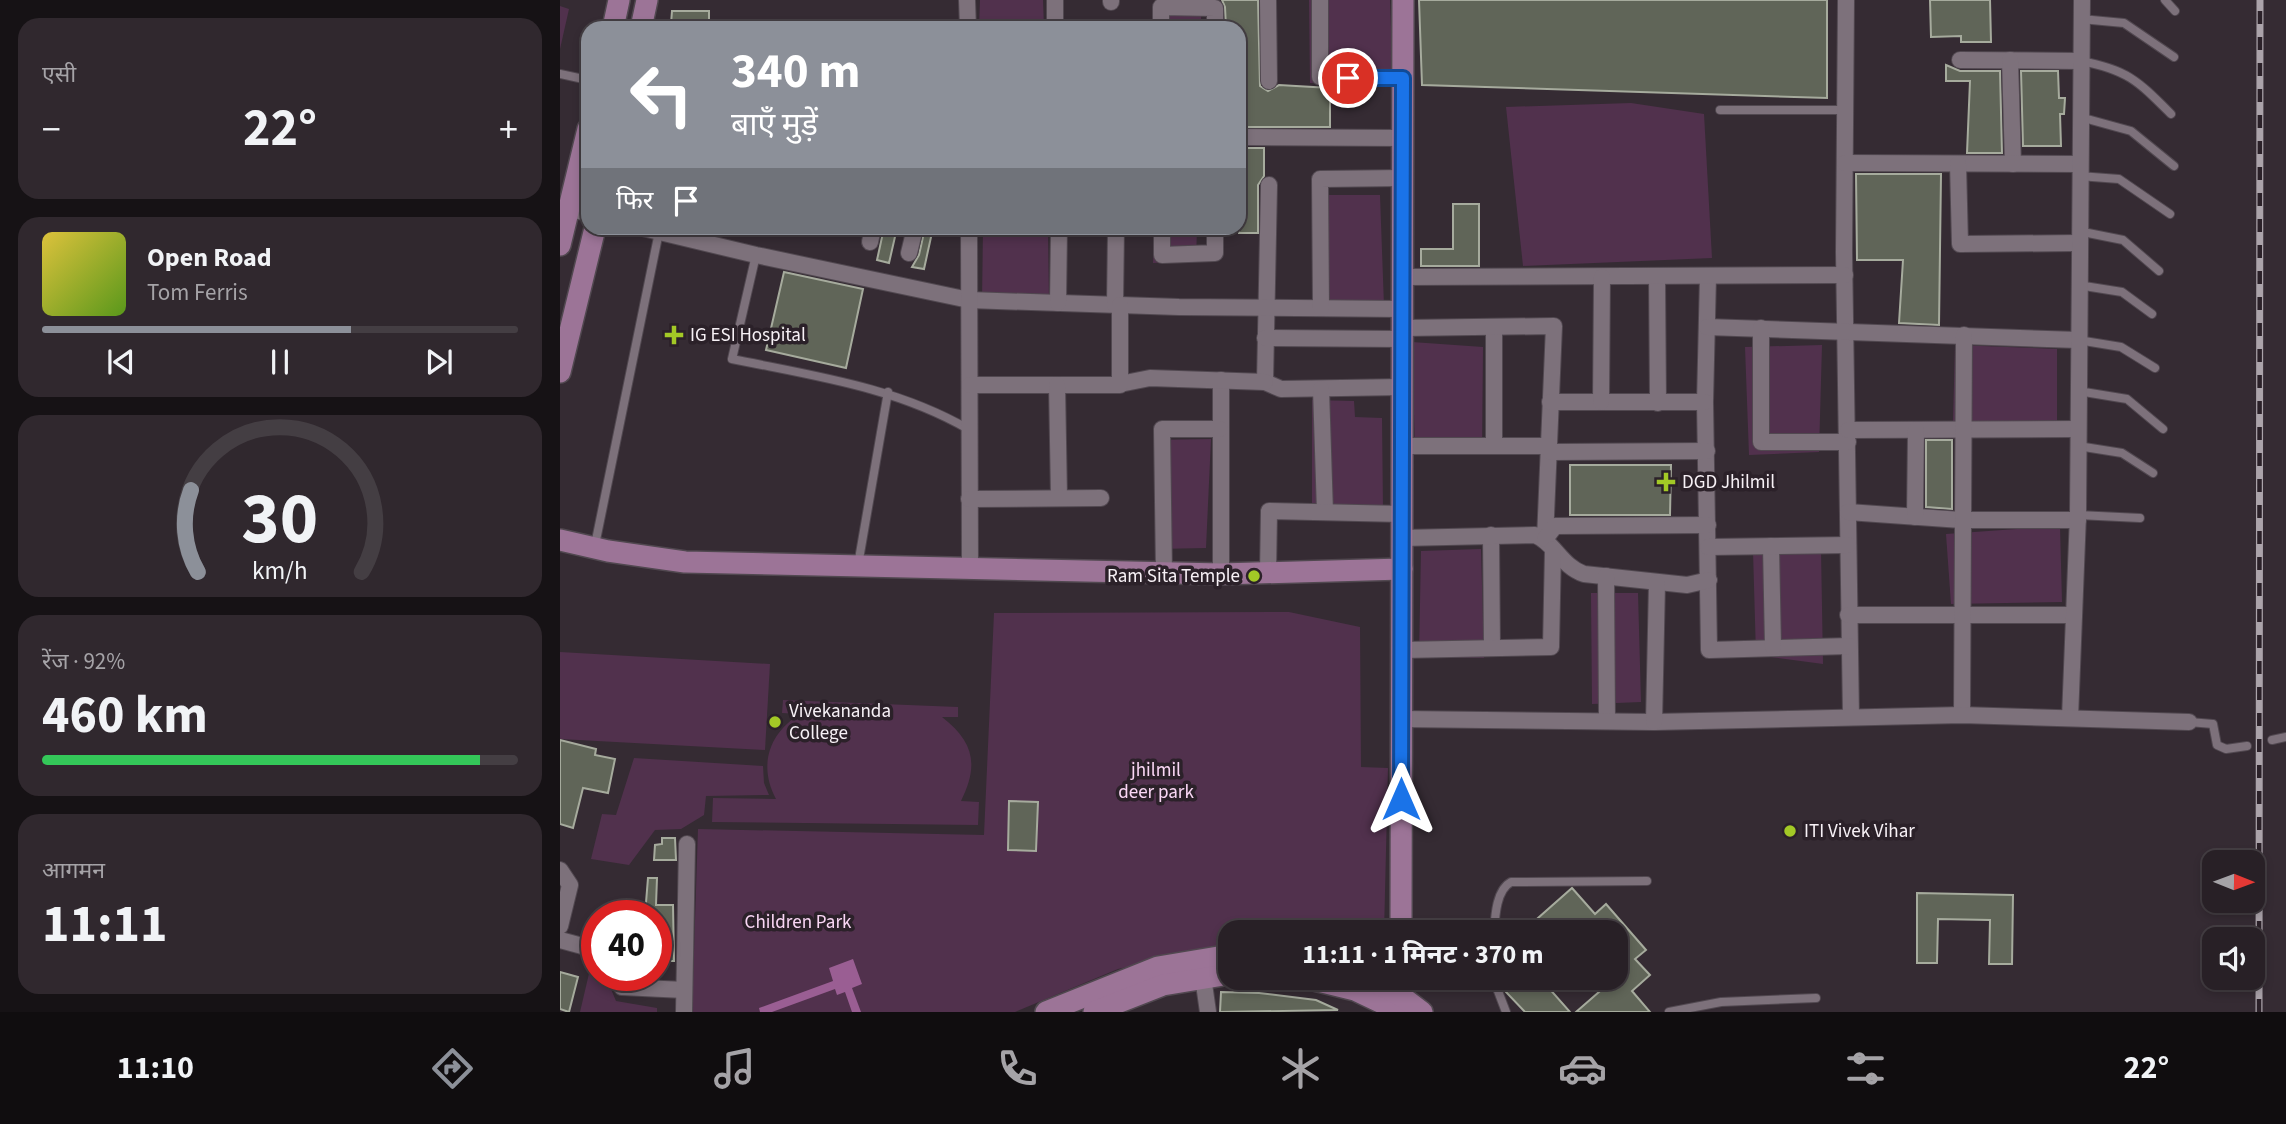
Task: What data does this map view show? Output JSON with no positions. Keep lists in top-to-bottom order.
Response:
{
  "parks": ["jhilmil deer park", "Children Park"],
  "places": {
    "health": ["IG ESI Hospital", "DGD Jhilmil"],
    "other": ["Ram Sita Temple", "Vivekananda College", "ITI Vivek Vihar"]
  },
  "north": "right",
  "page": {
    "tile": [
      "एसी",
      ["रेंज · 92%", "460 km"],
      ["आगमन", "11:11"]
    ],
    "turn": ["340 m", "बाएँ मुड़ें"],
    "heat": ["−", "22°", "+"],
    "then": "फिर",
    "song": ["Open Road", "Tom Ferris"],
    "limit": "40",
    "trip": "11:11 · 1 मिनट · 370 m",
    "tabs": ["11:10", "22°"],
    "gauge": ["30", "km/h"]
  }
}
